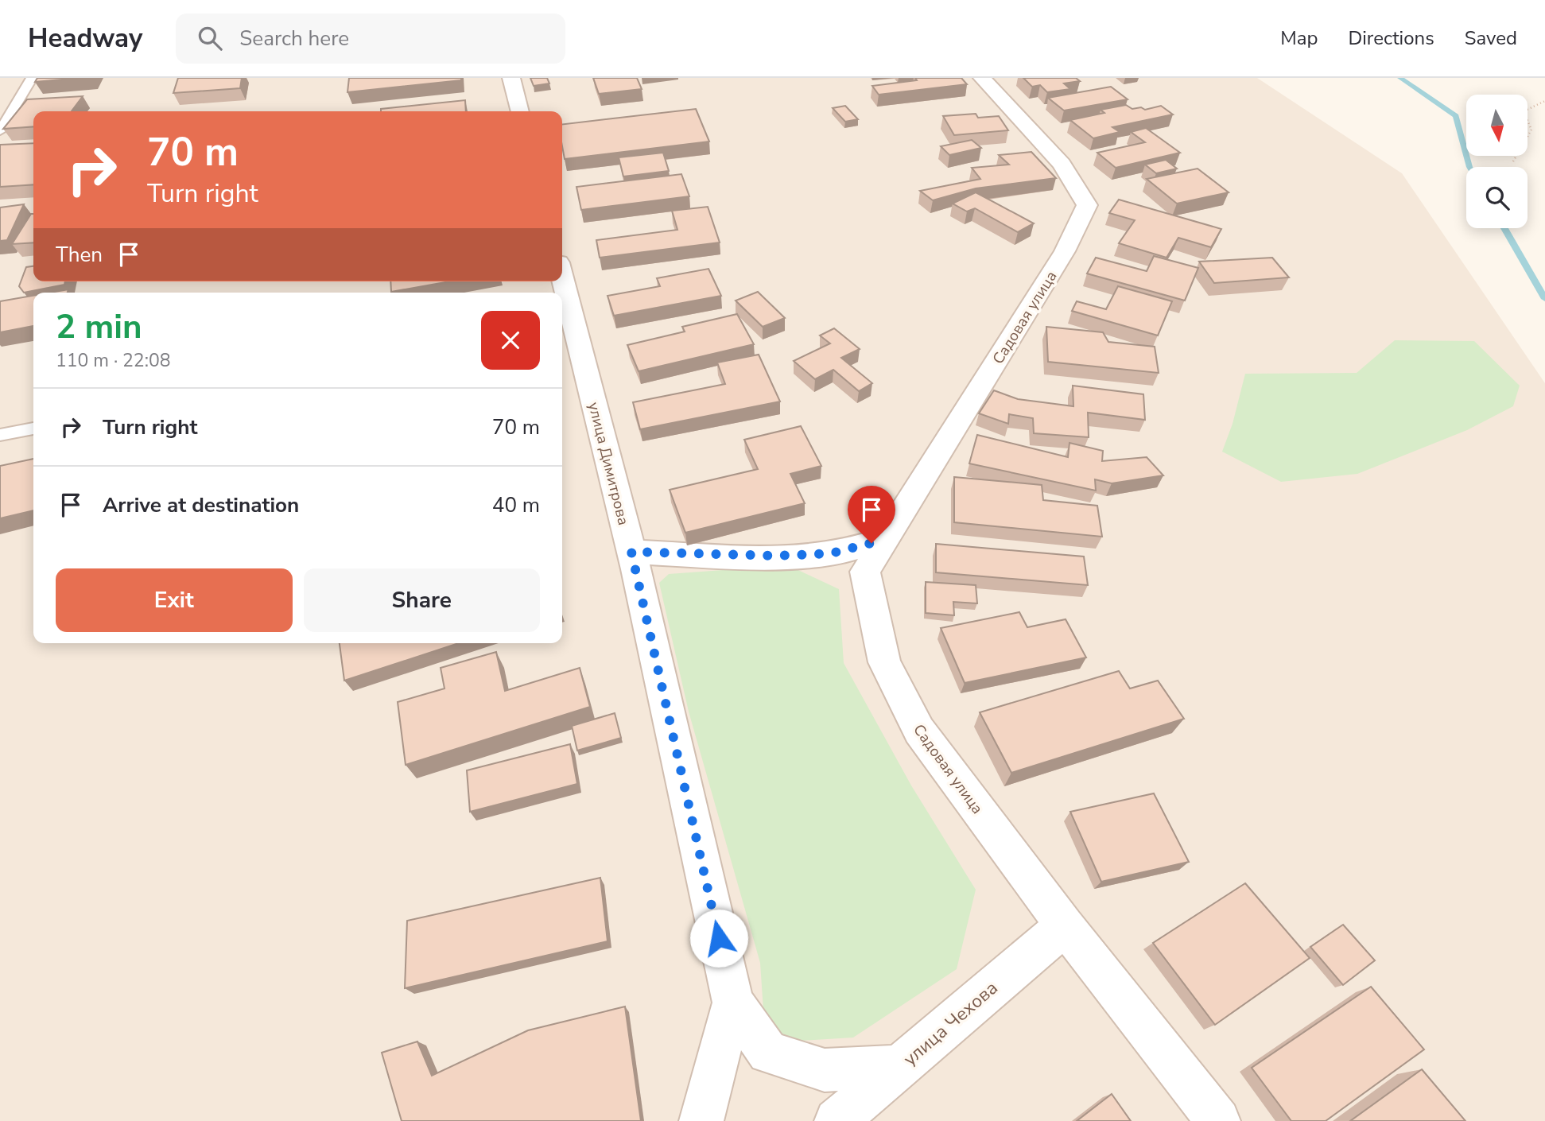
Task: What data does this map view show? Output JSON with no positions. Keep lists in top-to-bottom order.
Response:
{
  "streets": {
    "street": ["Садовая улица", "улица Димитрова", "улица Чехова"]
  },
  "crossings": [
    ["Садовая улица", "улица Чехова"]
  ],
  "north": "bottom",
  "page": {
    "header": "Headway",
    "search": "Search here",
    "nav": ["Map", "Directions", "Saved"],
    "turn": ["70 m", "Turn right"],
    "then": "Then",
    "heading": ["2 min", "110 m · 22:08"],
    "list": [
      {
        "name": "Turn right",
        "value": "70 m"
      },
      {
        "name": "Arrive at destination",
        "value": "40 m"
      }
    ],
    "buttons": ["Exit", "Share"]
  }
}
